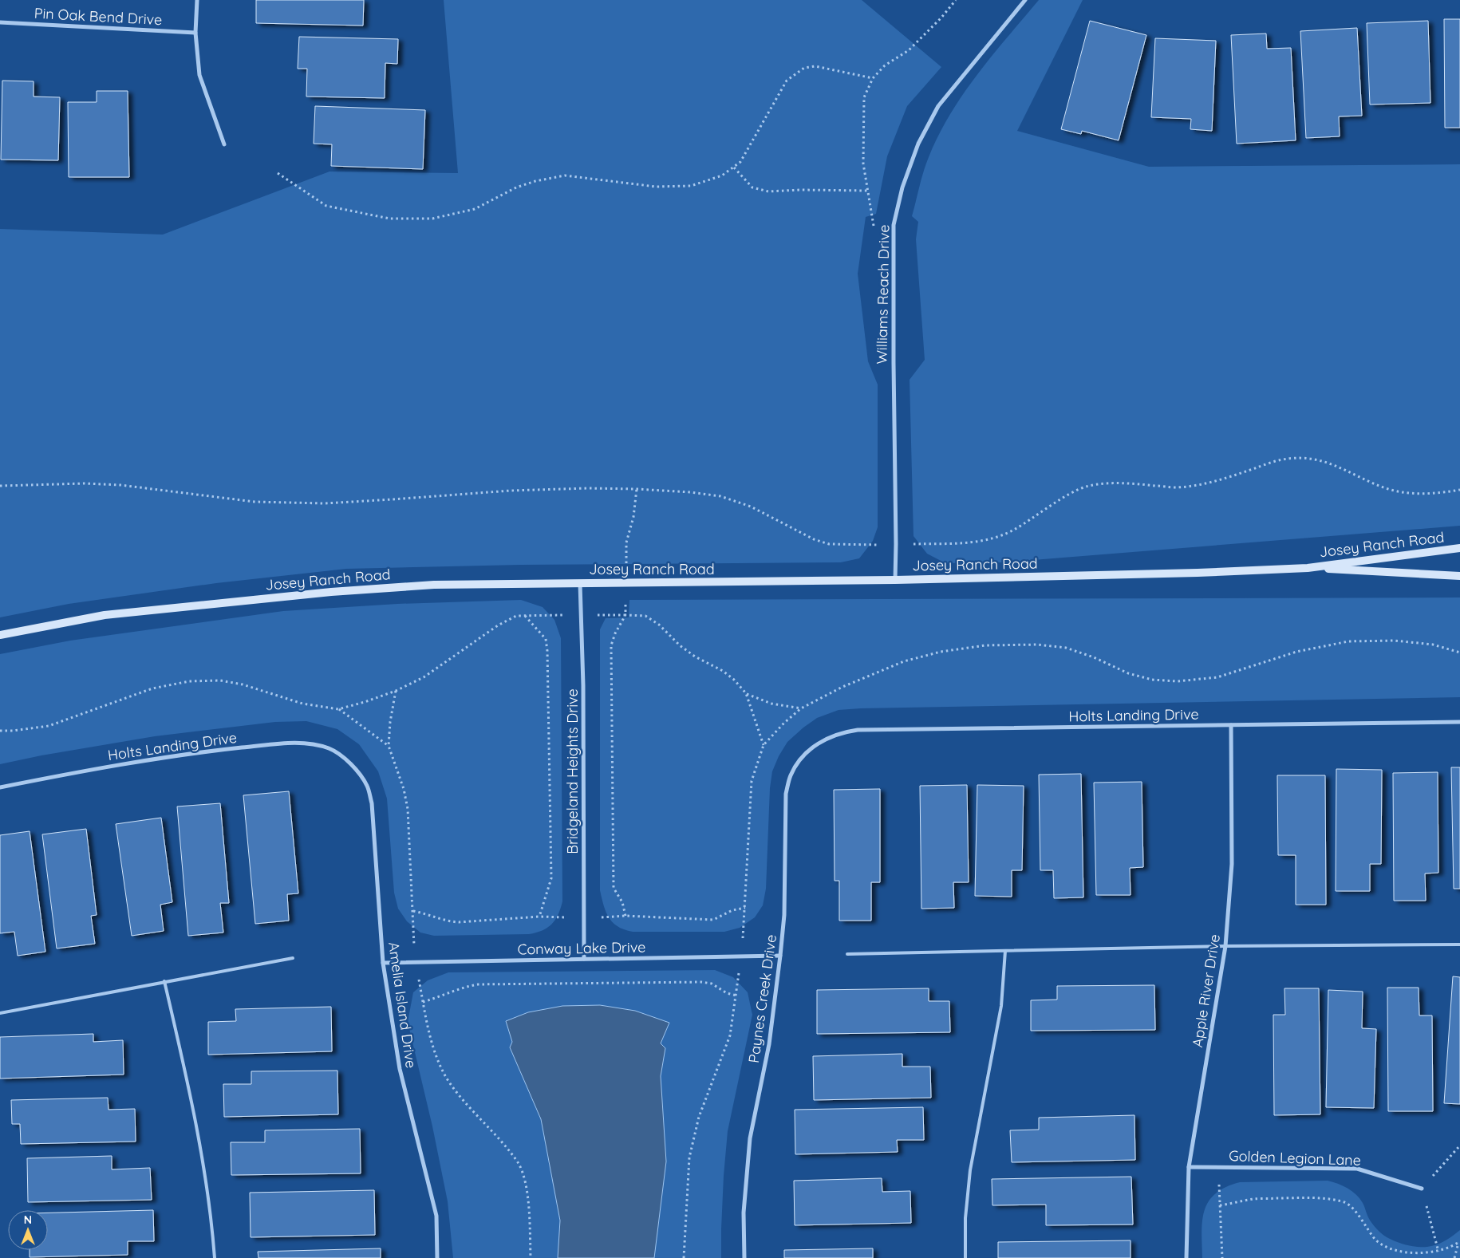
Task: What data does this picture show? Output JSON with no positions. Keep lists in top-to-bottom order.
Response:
{
  "streets": {
    "street": [
      "Pin Oak Bend Drive",
      "Williams Reach Drive",
      "Josey Ranch Road",
      "Holts Landing Drive",
      "Bridgeland Heights Drive",
      "Conway Lake Drive",
      "Apple River Drive",
      "Paynes Creek Drive",
      "Amelia Island Drive",
      "Golden Legion Lane"
    ]
  },
  "crossings": [
    ["Williams Reach Drive", "Josey Ranch Road"],
    ["Josey Ranch Road", "Bridgeland Heights Drive"],
    ["Holts Landing Drive", "Apple River Drive"],
    ["Holts Landing Drive", "Paynes Creek Drive"],
    ["Holts Landing Drive", "Amelia Island Drive"],
    ["Bridgeland Heights Drive", "Conway Lake Drive"],
    ["Conway Lake Drive", "Paynes Creek Drive"],
    ["Conway Lake Drive", "Amelia Island Drive"],
    ["Apple River Drive", "Golden Legion Lane"]
  ],
  "north": "top"
}
